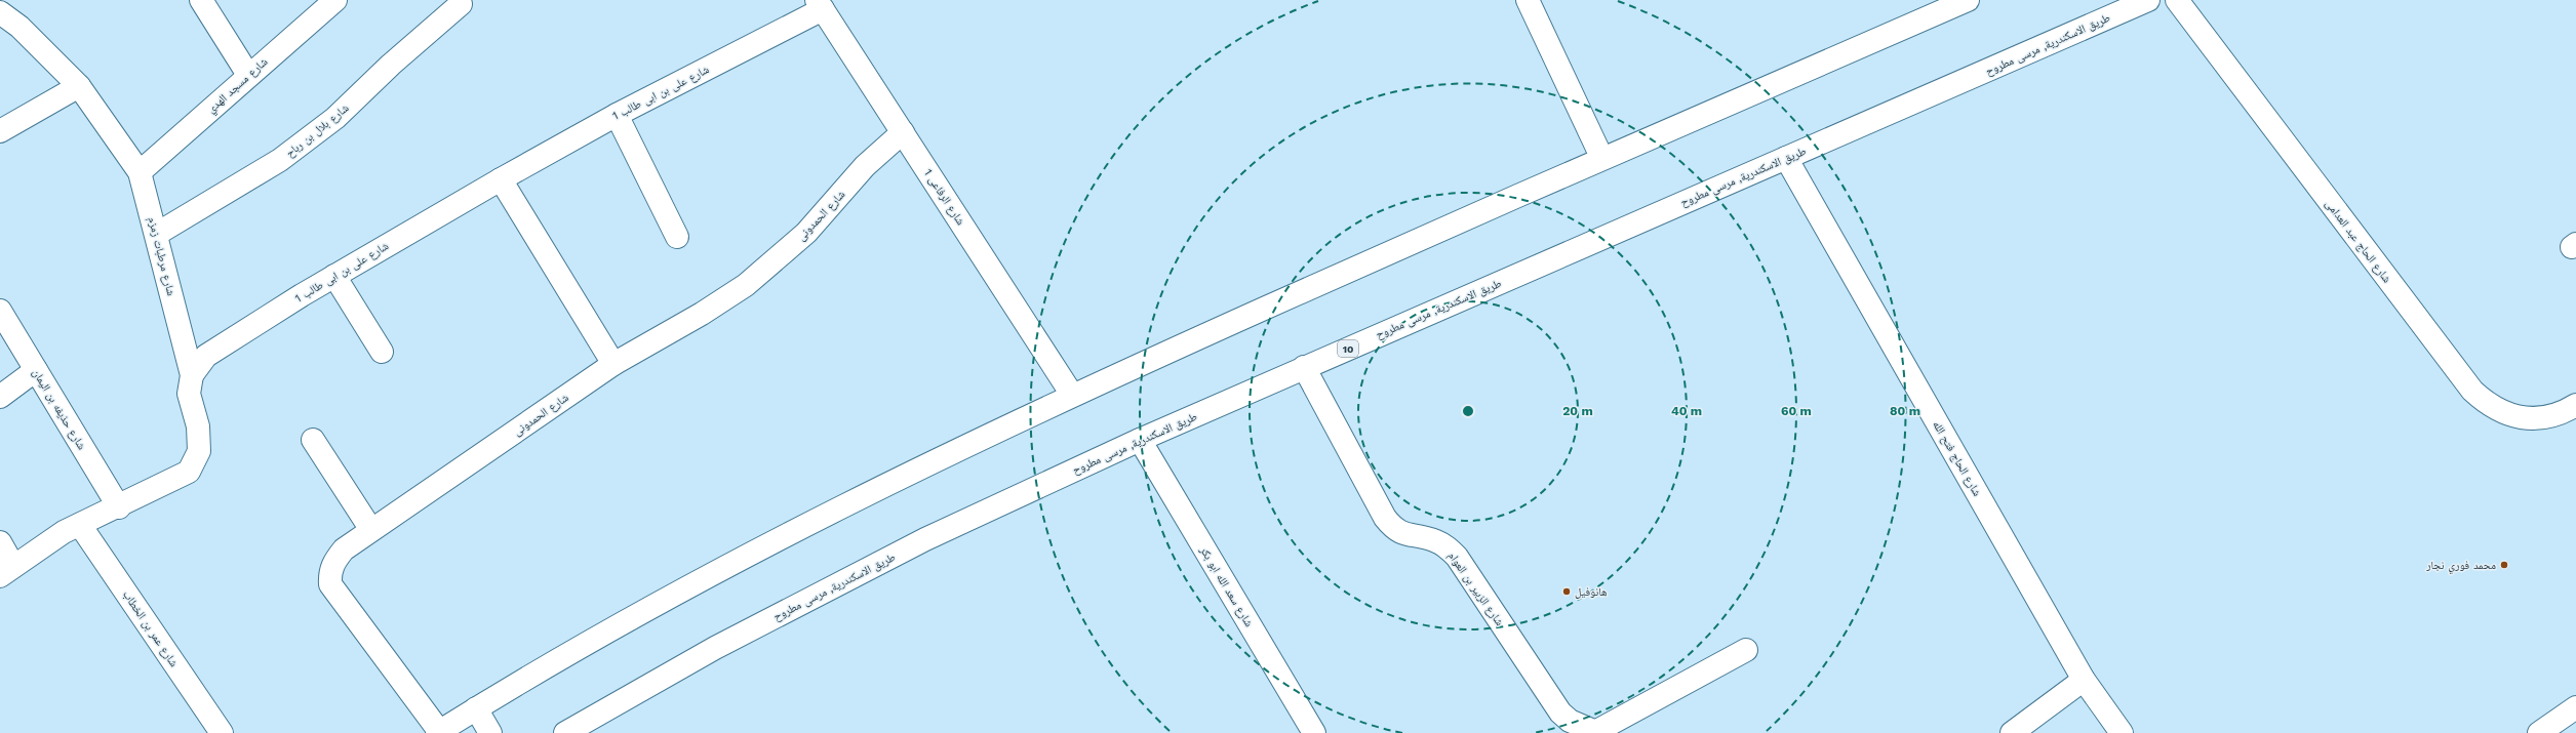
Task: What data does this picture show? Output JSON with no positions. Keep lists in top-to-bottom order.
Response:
{
  "streets": {
    "street": [
      "طريق الاسكندرية, مرسى مطروح",
      "شارع مسجد الهدي",
      "شارع على بن ابى طالب 1",
      "شارع بلال بن رباح",
      "شارع الرفاعى 1",
      "شارع الحمدونى",
      "شارع الحاج عبد العدامى",
      "شارع مرطبات زمزم",
      "10",
      "شارع حذيفه بن اليمان",
      "شارع الحاج فتح الله",
      "شارع سعد الله ابو بكر",
      "شارع الزبير بن العوام",
      "شارع عمر بن الخطاب"
    ]
  },
  "crossings": [
    ["طريق الاسكندرية, مرسى مطروح", "شارع الحاج فتح الله"],
    ["طريق الاسكندرية, مرسى مطروح", "شارع سعد الله ابو بكر"],
    ["طريق الاسكندرية, مرسى مطروح", "شارع الزبير بن العوام"],
    ["شارع مسجد الهدي", "شارع مرطبات زمزم"],
    ["شارع على بن ابى طالب 1", "شارع الرفاعى 1"],
    ["شارع على بن ابى طالب 1", "شارع مرطبات زمزم"],
    ["شارع بلال بن رباح", "شارع مرطبات زمزم"],
    ["شارع الرفاعى 1", "شارع الحمدونى"],
    ["شارع مرطبات زمزم", "شارع حذيفه بن اليمان"],
    ["شارع مرطبات زمزم", "شارع عمر بن الخطاب"]
  ],
  "places": ["محمد فوري نجار", "هانوفيل"],
  "rings": [
    "20 m",
    "40 m",
    "60 m",
    "80 m"
  ]
}
